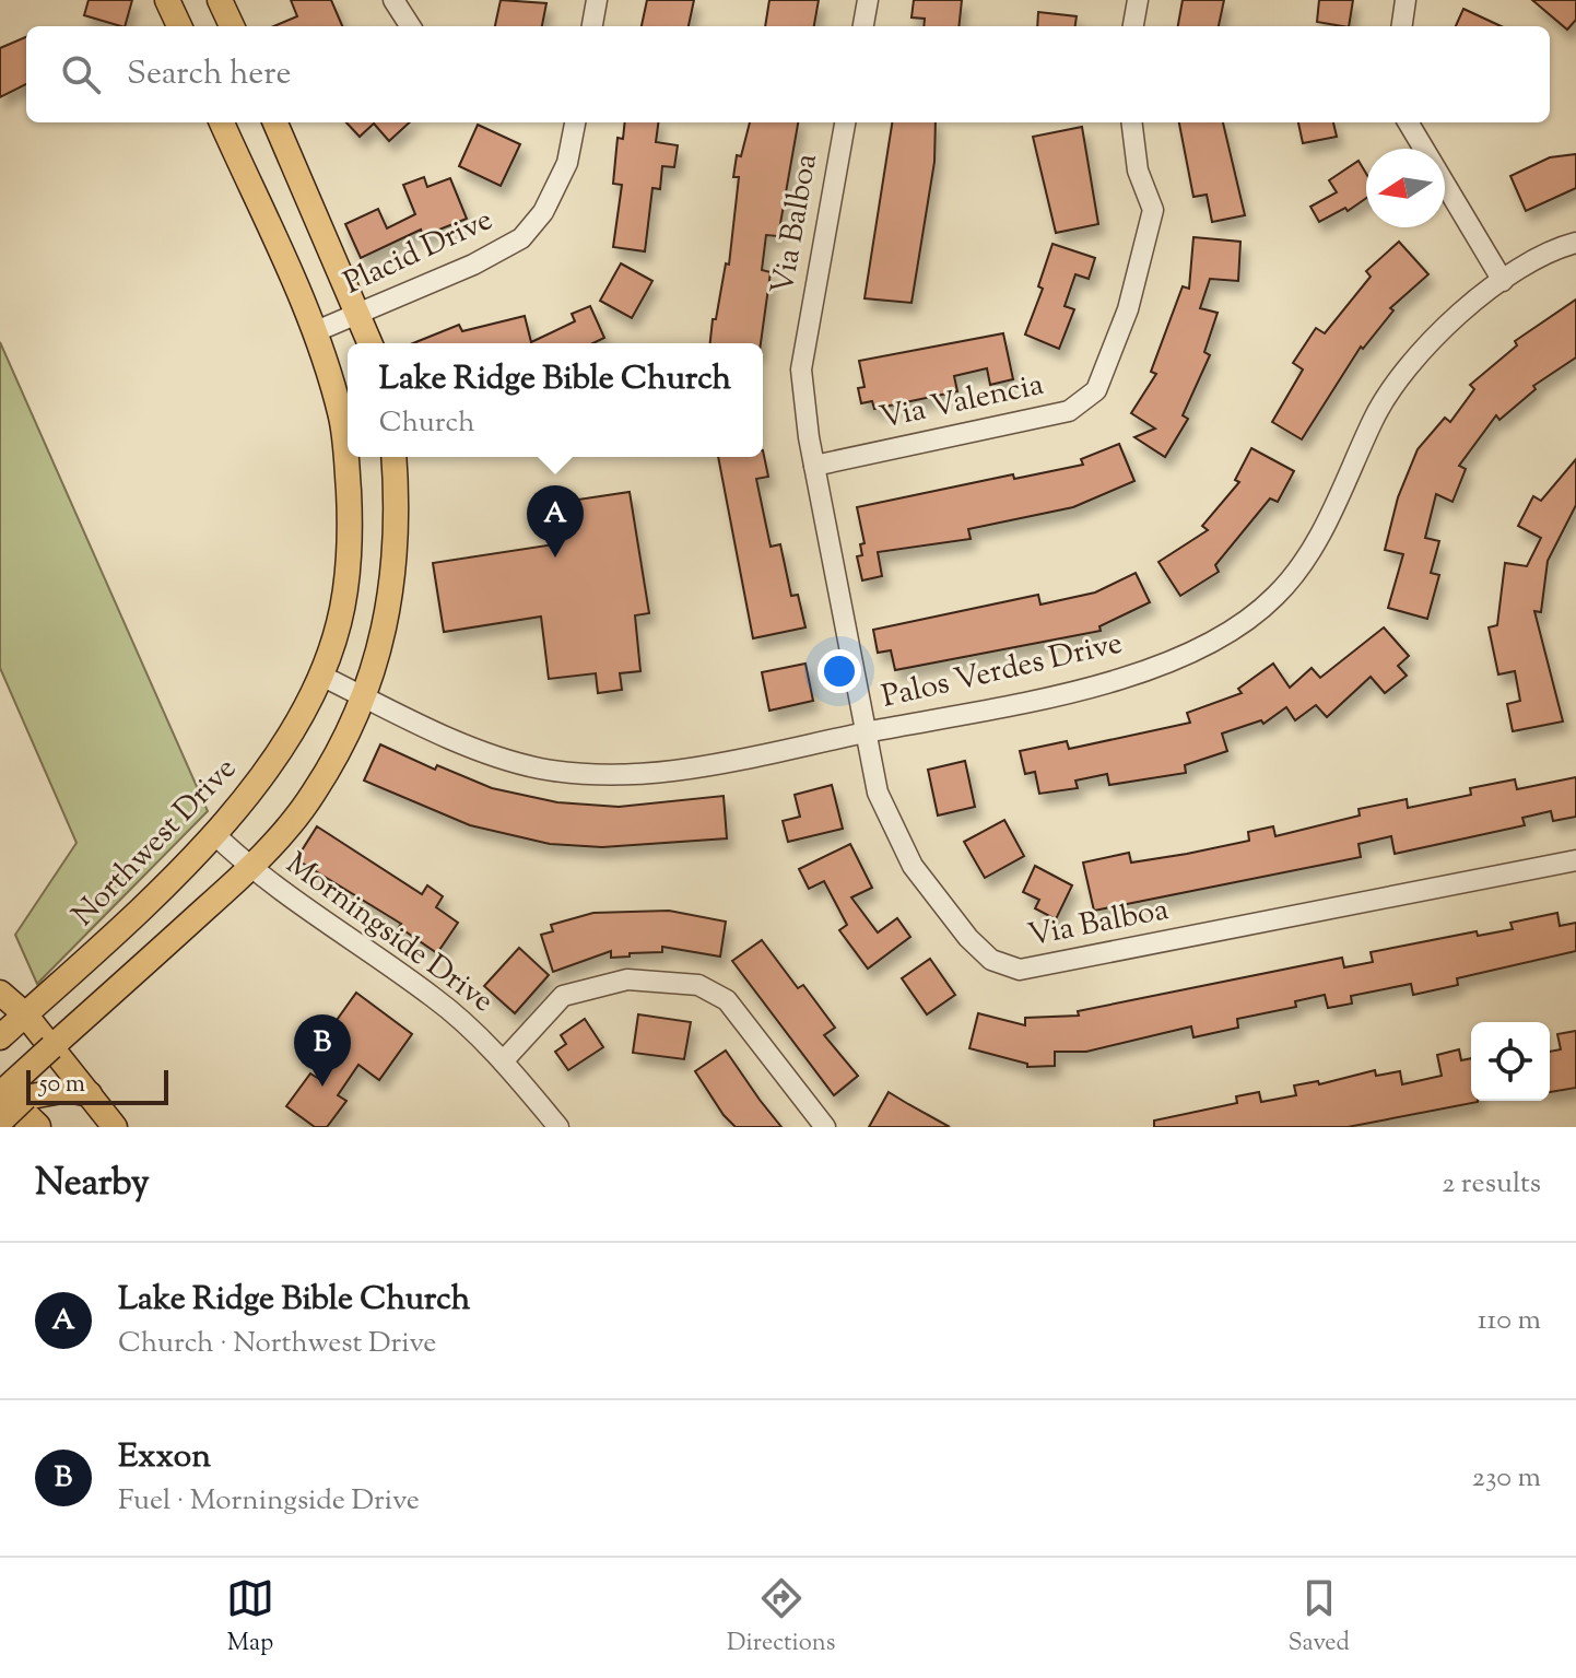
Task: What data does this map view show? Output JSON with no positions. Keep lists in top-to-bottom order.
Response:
{
  "streets": {
    "main road": ["Northwest Drive"],
    "street": [
      "Via Balboa",
      "Placid Drive",
      "Via Valencia",
      "Palos Verdes Drive",
      "Morningside Drive"
    ]
  },
  "crossings": [
    ["Via Balboa", "Via Valencia"],
    ["Via Balboa", "Palos Verdes Drive"],
    ["Placid Drive", "Northwest Drive"],
    ["Palos Verdes Drive", "Northwest Drive"],
    ["Northwest Drive", "Morningside Drive"]
  ],
  "scale_bar": "50 m",
  "north": "left",
  "page": {
    "search": "Search here",
    "popup": ["Lake Ridge Bible Church", "Church"],
    "pins": ["A", "B"],
    "scale": "50 m",
    "heading": ["Nearby", "2 results"],
    "list": [
      {
        "mark": "A",
        "name": "Lake Ridge Bible Church",
        "note": "Church · Northwest Drive",
        "value": "110 m"
      },
      {
        "mark": "B",
        "name": "Exxon",
        "note": "Fuel · Morningside Drive",
        "value": "230 m"
      }
    ],
    "nav": ["Map", "Directions", "Saved"]
  }
}
